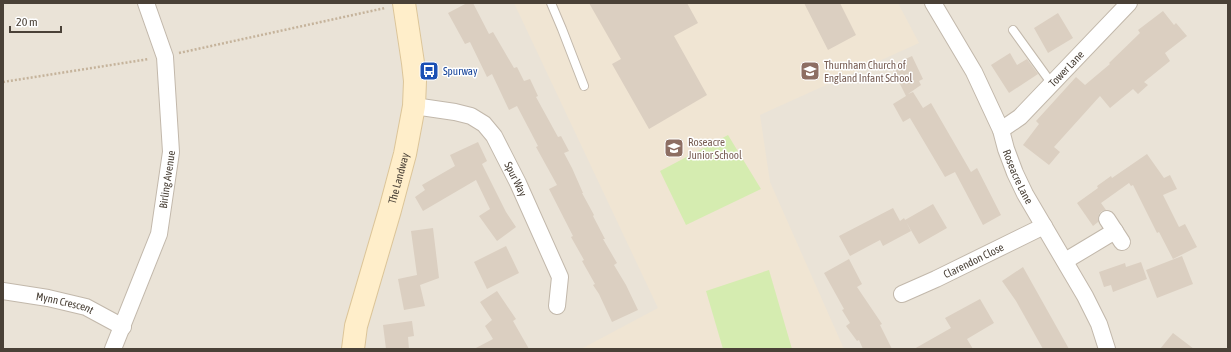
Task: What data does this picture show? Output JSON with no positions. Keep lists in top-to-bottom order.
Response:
{
  "streets": {
    "street": [
      "Tower Lane",
      "Roseacre Lane",
      "The Landway",
      "Birling Avenue",
      "Spur Way",
      "Clarendon Close",
      "Mynn Crescent"
    ]
  },
  "crossings": [
    ["Tower Lane", "Roseacre Lane"],
    ["Roseacre Lane", "Clarendon Close"],
    ["The Landway", "Spur Way"],
    ["Birling Avenue", "Mynn Crescent"]
  ],
  "places": {
    "bus stop": ["Spurway"],
    "school or university": ["Thurnham Church of England Infant School", "Roseacre Junior School"]
  },
  "scale_bar": "20 m"
}
